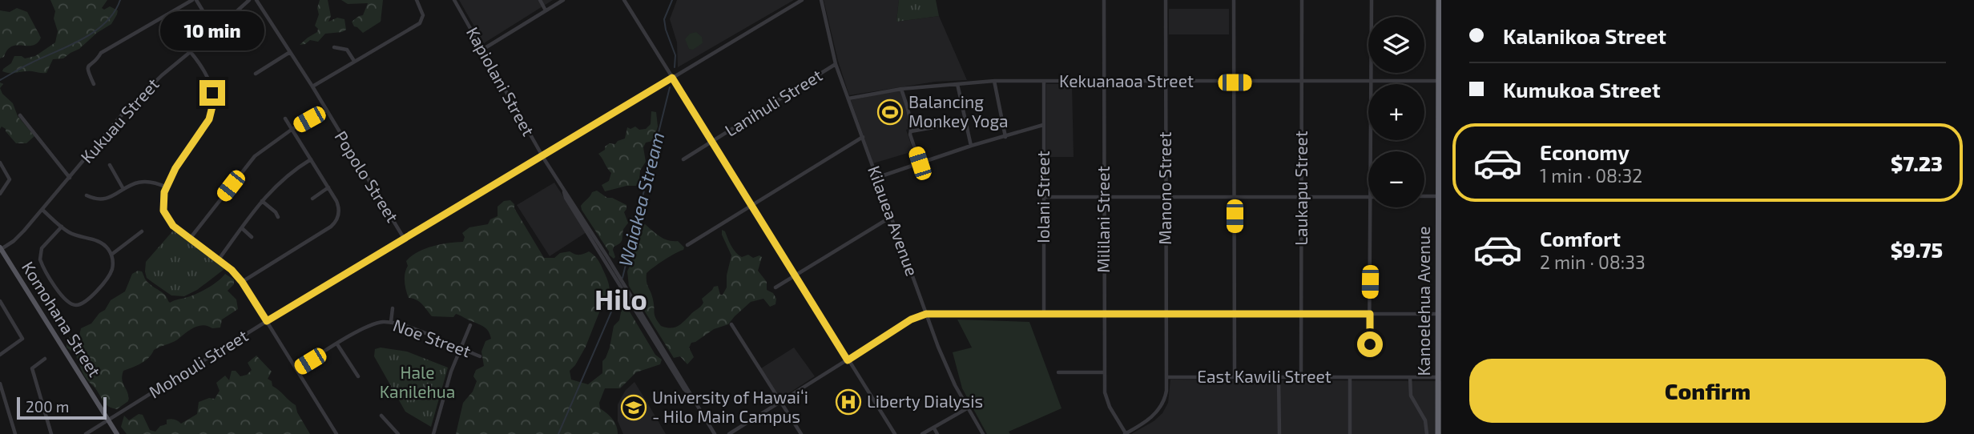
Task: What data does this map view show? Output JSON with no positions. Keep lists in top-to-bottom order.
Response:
{
  "streets": {
    "highway": ["Kanoelehua Avenue"],
    "main road": ["Komohana Street"],
    "street": [
      "Kapiolani Street",
      "Kekuanaoa Street",
      "Lanihuli Street",
      "Kukuau Street",
      "Popolo Street",
      "Manono Street",
      "Laukapu Street",
      "Iolani Street",
      "Mililani Street",
      "Kilauea Avenue",
      "Noe Street",
      "Mohouli Street",
      "East Kawili Street"
    ]
  },
  "crossings": [
    ["Kapiolani Street", "Mohouli Street"],
    ["Kekuanaoa Street", "Manono Street"],
    ["Kekuanaoa Street", "Laukapu Street"],
    ["Kekuanaoa Street", "Iolani Street"],
    ["Kekuanaoa Street", "Mililani Street"],
    ["Kekuanaoa Street", "Kilauea Avenue"],
    ["Kekuanaoa Street", "Kanoelehua Avenue"],
    ["Lanihuli Street", "Kilauea Avenue"],
    ["Kukuau Street", "Komohana Street"],
    ["Popolo Street", "Mohouli Street"],
    ["Manono Street", "East Kawili Street"],
    ["Laukapu Street", "East Kawili Street"],
    ["Kanoelehua Avenue", "East Kawili Street"],
    ["Komohana Street", "Mohouli Street"]
  ],
  "districts": ["Hilo"],
  "water": ["Waiakea Stream"],
  "parks": ["Hale Kanilehua"],
  "places": {
    "sports": ["Balancing Monkey Yoga"],
    "hospital": ["Liberty Dialysis"],
    "school or university": ["University of Hawaiʻi - Hilo Main Campus"]
  },
  "scale_bar": "200 m",
  "page": {
    "banner": ["Kalanikoa Street", "Kumukoa Street"],
    "bubble": "10 min",
    "map_buttons": ["+", "−"],
    "list": [
      {
        "name": "Economy",
        "note": "1 min · 08:32",
        "value": "$7.23"
      },
      {
        "name": "Comfort",
        "note": "2 min · 08:33",
        "value": "$9.75"
      }
    ],
    "buttons": "Confirm",
    "scale": "200 m"
  }
}
